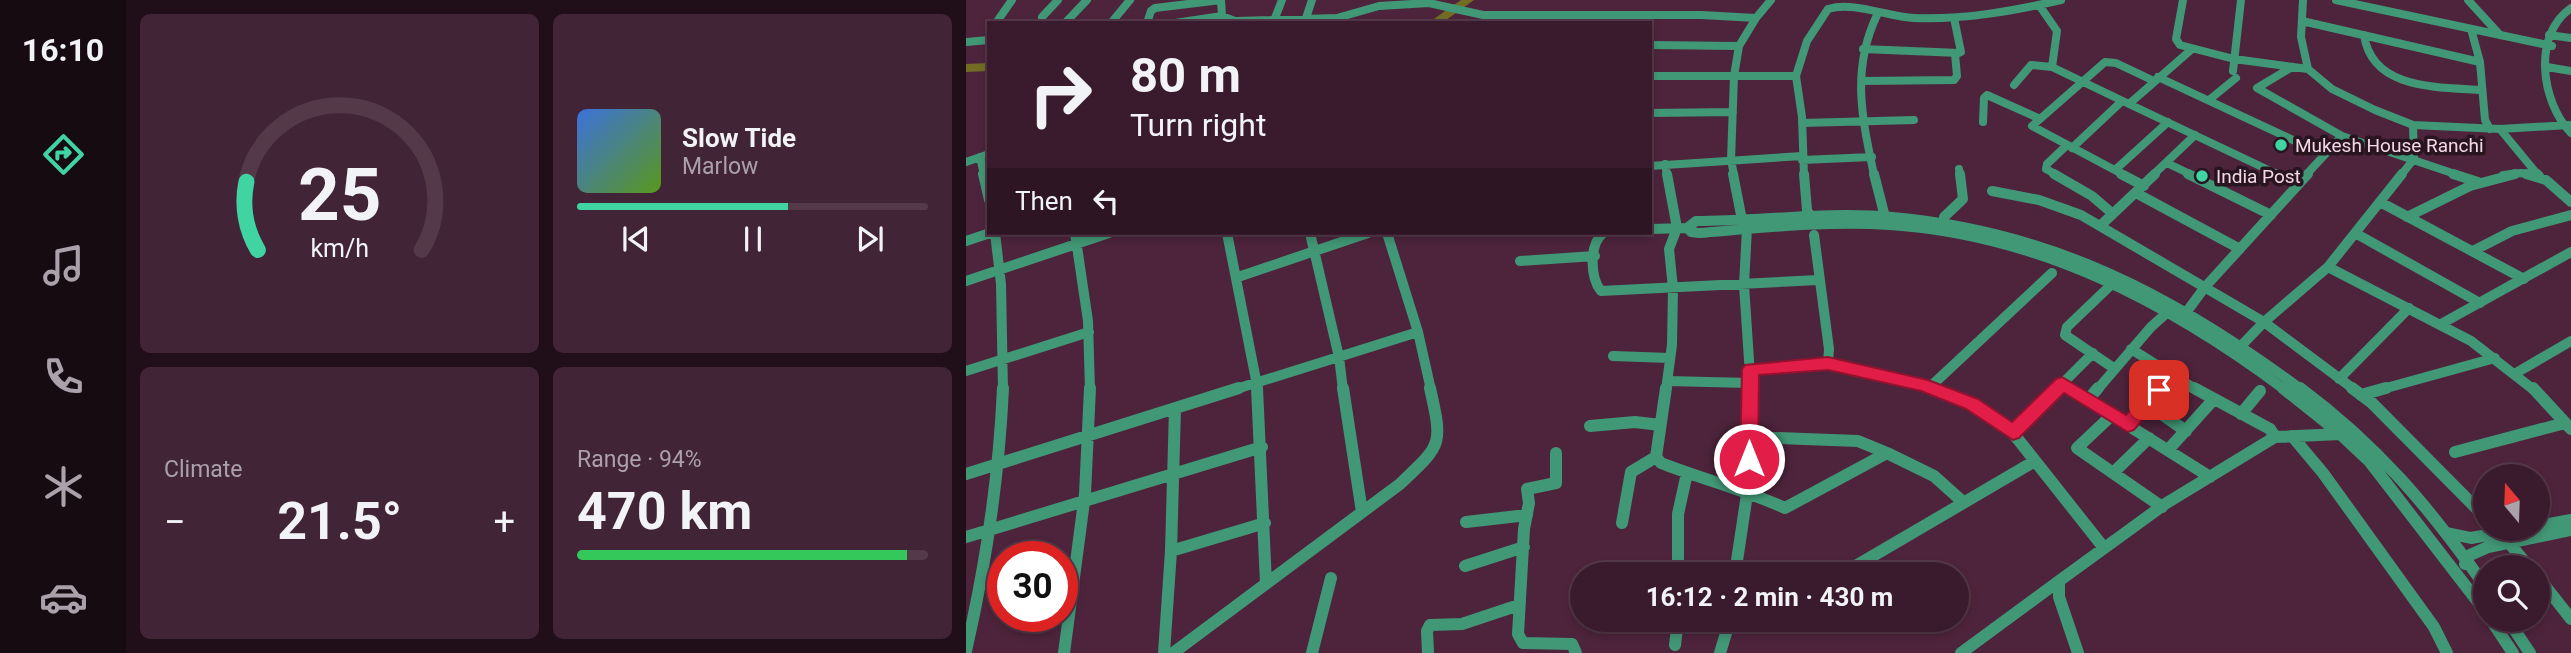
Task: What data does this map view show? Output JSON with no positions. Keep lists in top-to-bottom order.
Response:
{
  "places": ["Mukesh House Ranchi", "India Post"],
  "north": "top",
  "page": {
    "tabs": "16:10",
    "turn": ["80 m", "Turn right"],
    "song": ["Slow Tide", "Marlow"],
    "then": "Then",
    "tile": [
      "Climate",
      ["Range · 94%", "470 km"]
    ],
    "heat": ["−", "21.5°", "+"],
    "limit": "30",
    "trip": "16:12 · 2 min · 430 m",
    "gauge": ["25", "km/h"]
  }
}
